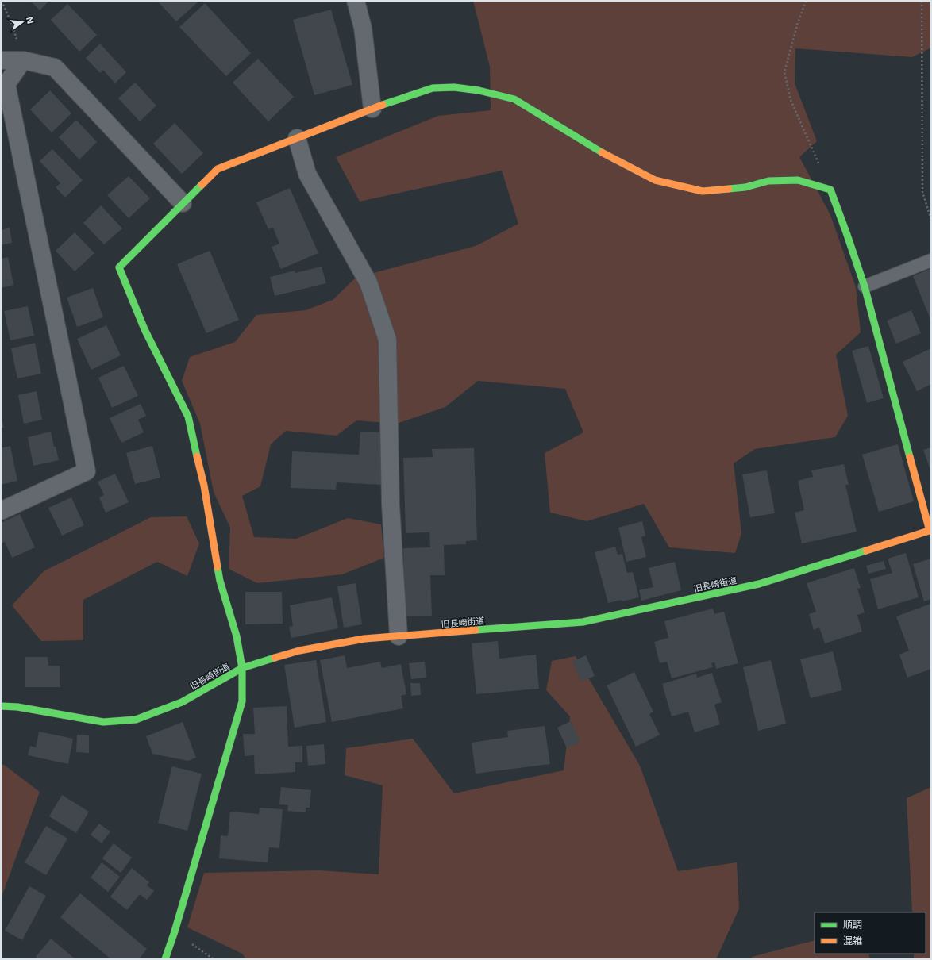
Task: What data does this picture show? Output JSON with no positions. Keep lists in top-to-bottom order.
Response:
{
  "streets": {
    "street": ["旧長崎街道"]
  },
  "legend": ["順調", "混雑"],
  "north": "right"
}
